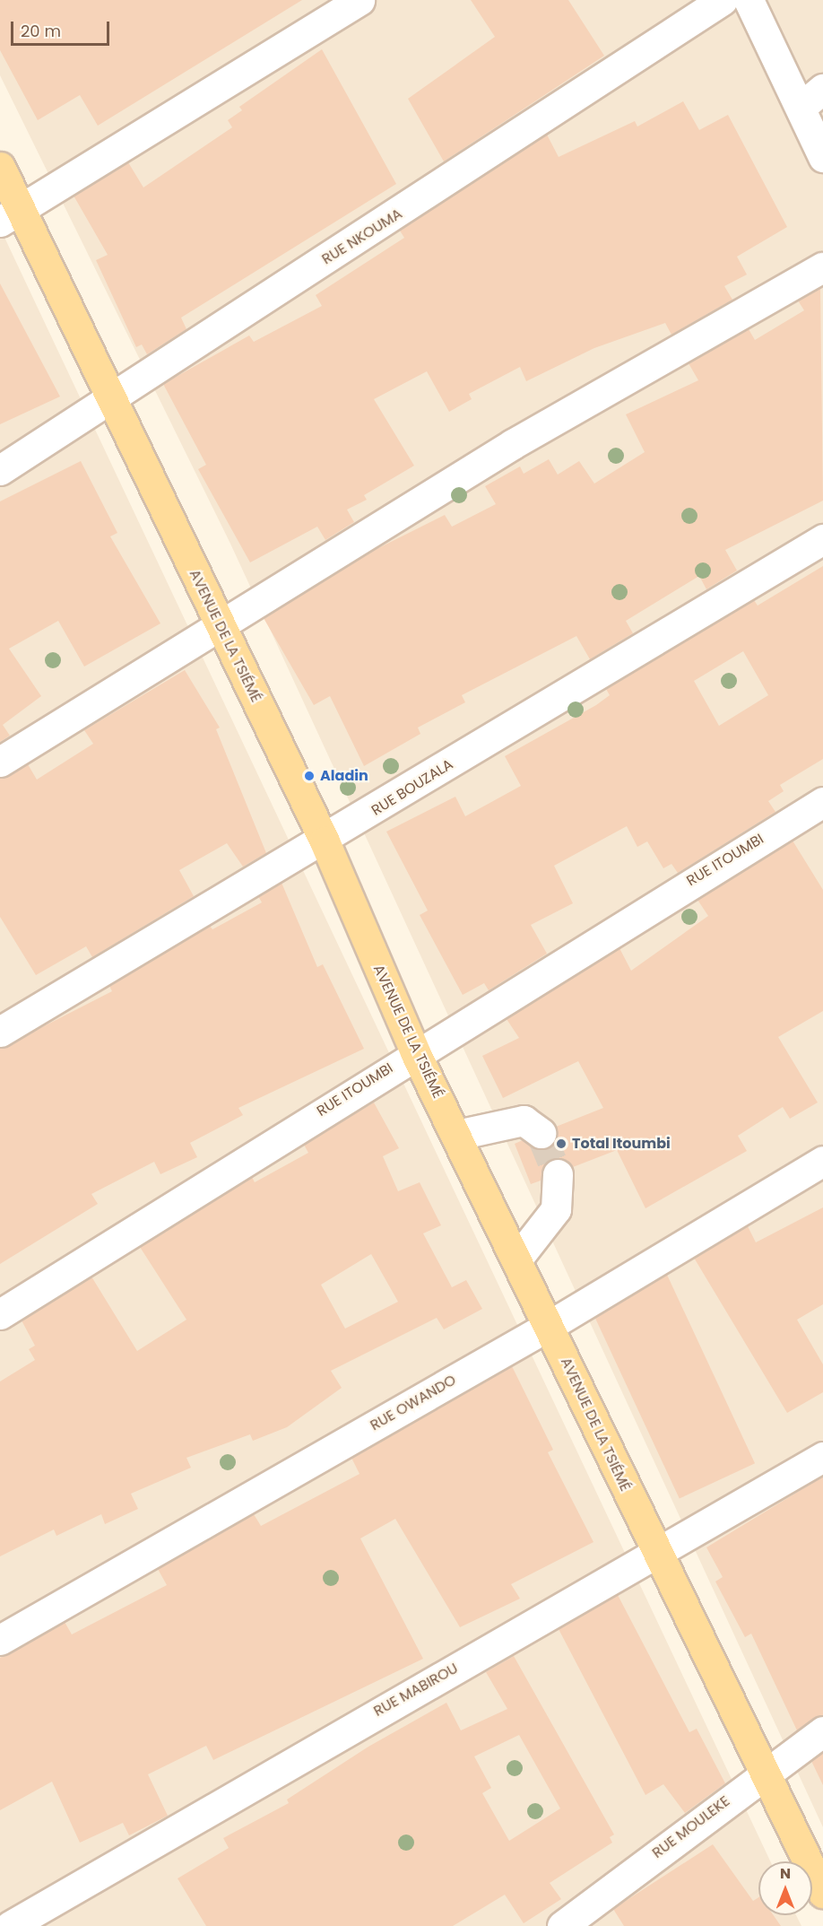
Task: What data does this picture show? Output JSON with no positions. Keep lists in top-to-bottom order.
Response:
{
  "streets": {
    "main road": ["AVENUE DE LA TSIÉMÉ"],
    "street": [
      "RUE NKOUMA",
      "RUE BOUZALA",
      "RUE ITOUMBI",
      "RUE OWANDO",
      "RUE MABIROU",
      "RUE MOULEKE"
    ]
  },
  "crossings": [
    ["RUE NKOUMA", "AVENUE DE LA TSIÉMÉ"],
    ["AVENUE DE LA TSIÉMÉ", "RUE BOUZALA"],
    ["AVENUE DE LA TSIÉMÉ", "RUE ITOUMBI"],
    ["AVENUE DE LA TSIÉMÉ", "RUE OWANDO"],
    ["AVENUE DE LA TSIÉMÉ", "RUE MABIROU"],
    ["AVENUE DE LA TSIÉMÉ", "RUE MOULEKE"]
  ],
  "places": ["Aladin", "Total Itoumbi"],
  "scale_bar": "20 m",
  "north": "top"
}
